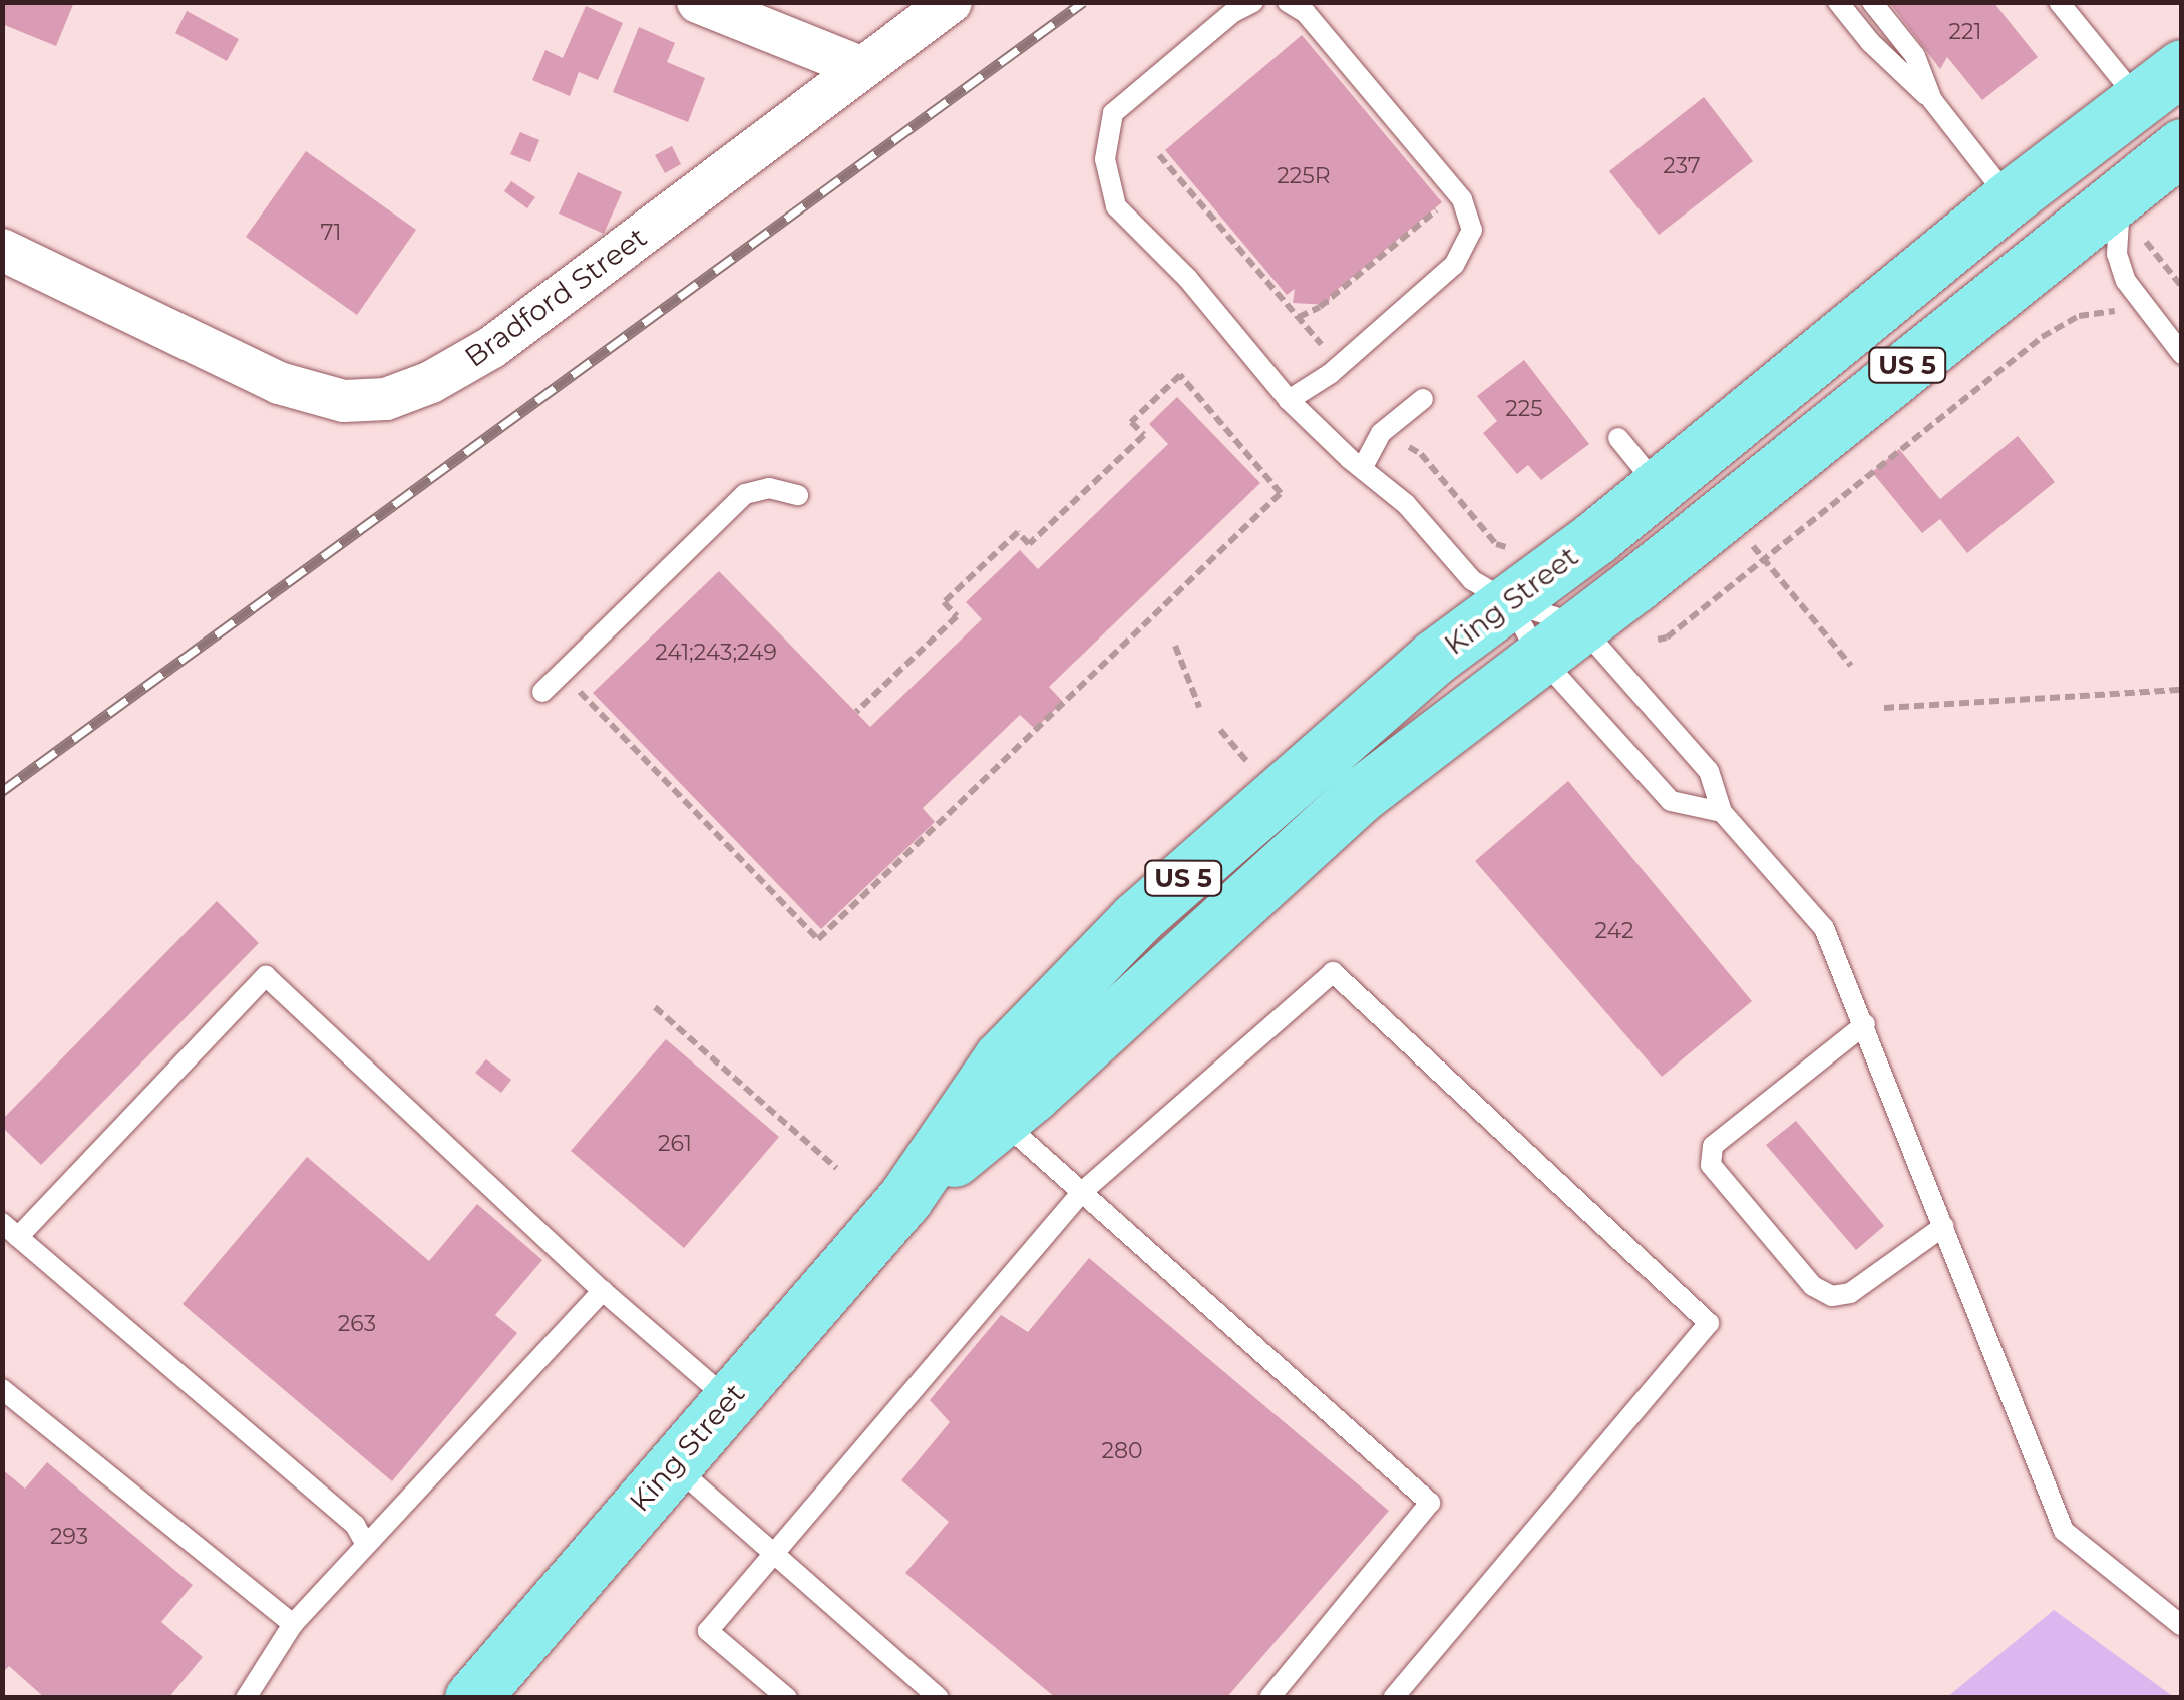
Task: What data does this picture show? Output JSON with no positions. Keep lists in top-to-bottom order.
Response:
{
  "streets": {
    "main road": ["US 5", "King Street"],
    "street": ["Bradford Street"]
  },
  "house_numbers": [
    "221",
    "237",
    "225R",
    "71",
    "225",
    "241;243;249",
    "242",
    "261",
    "263",
    "280",
    "293"
  ]
}
